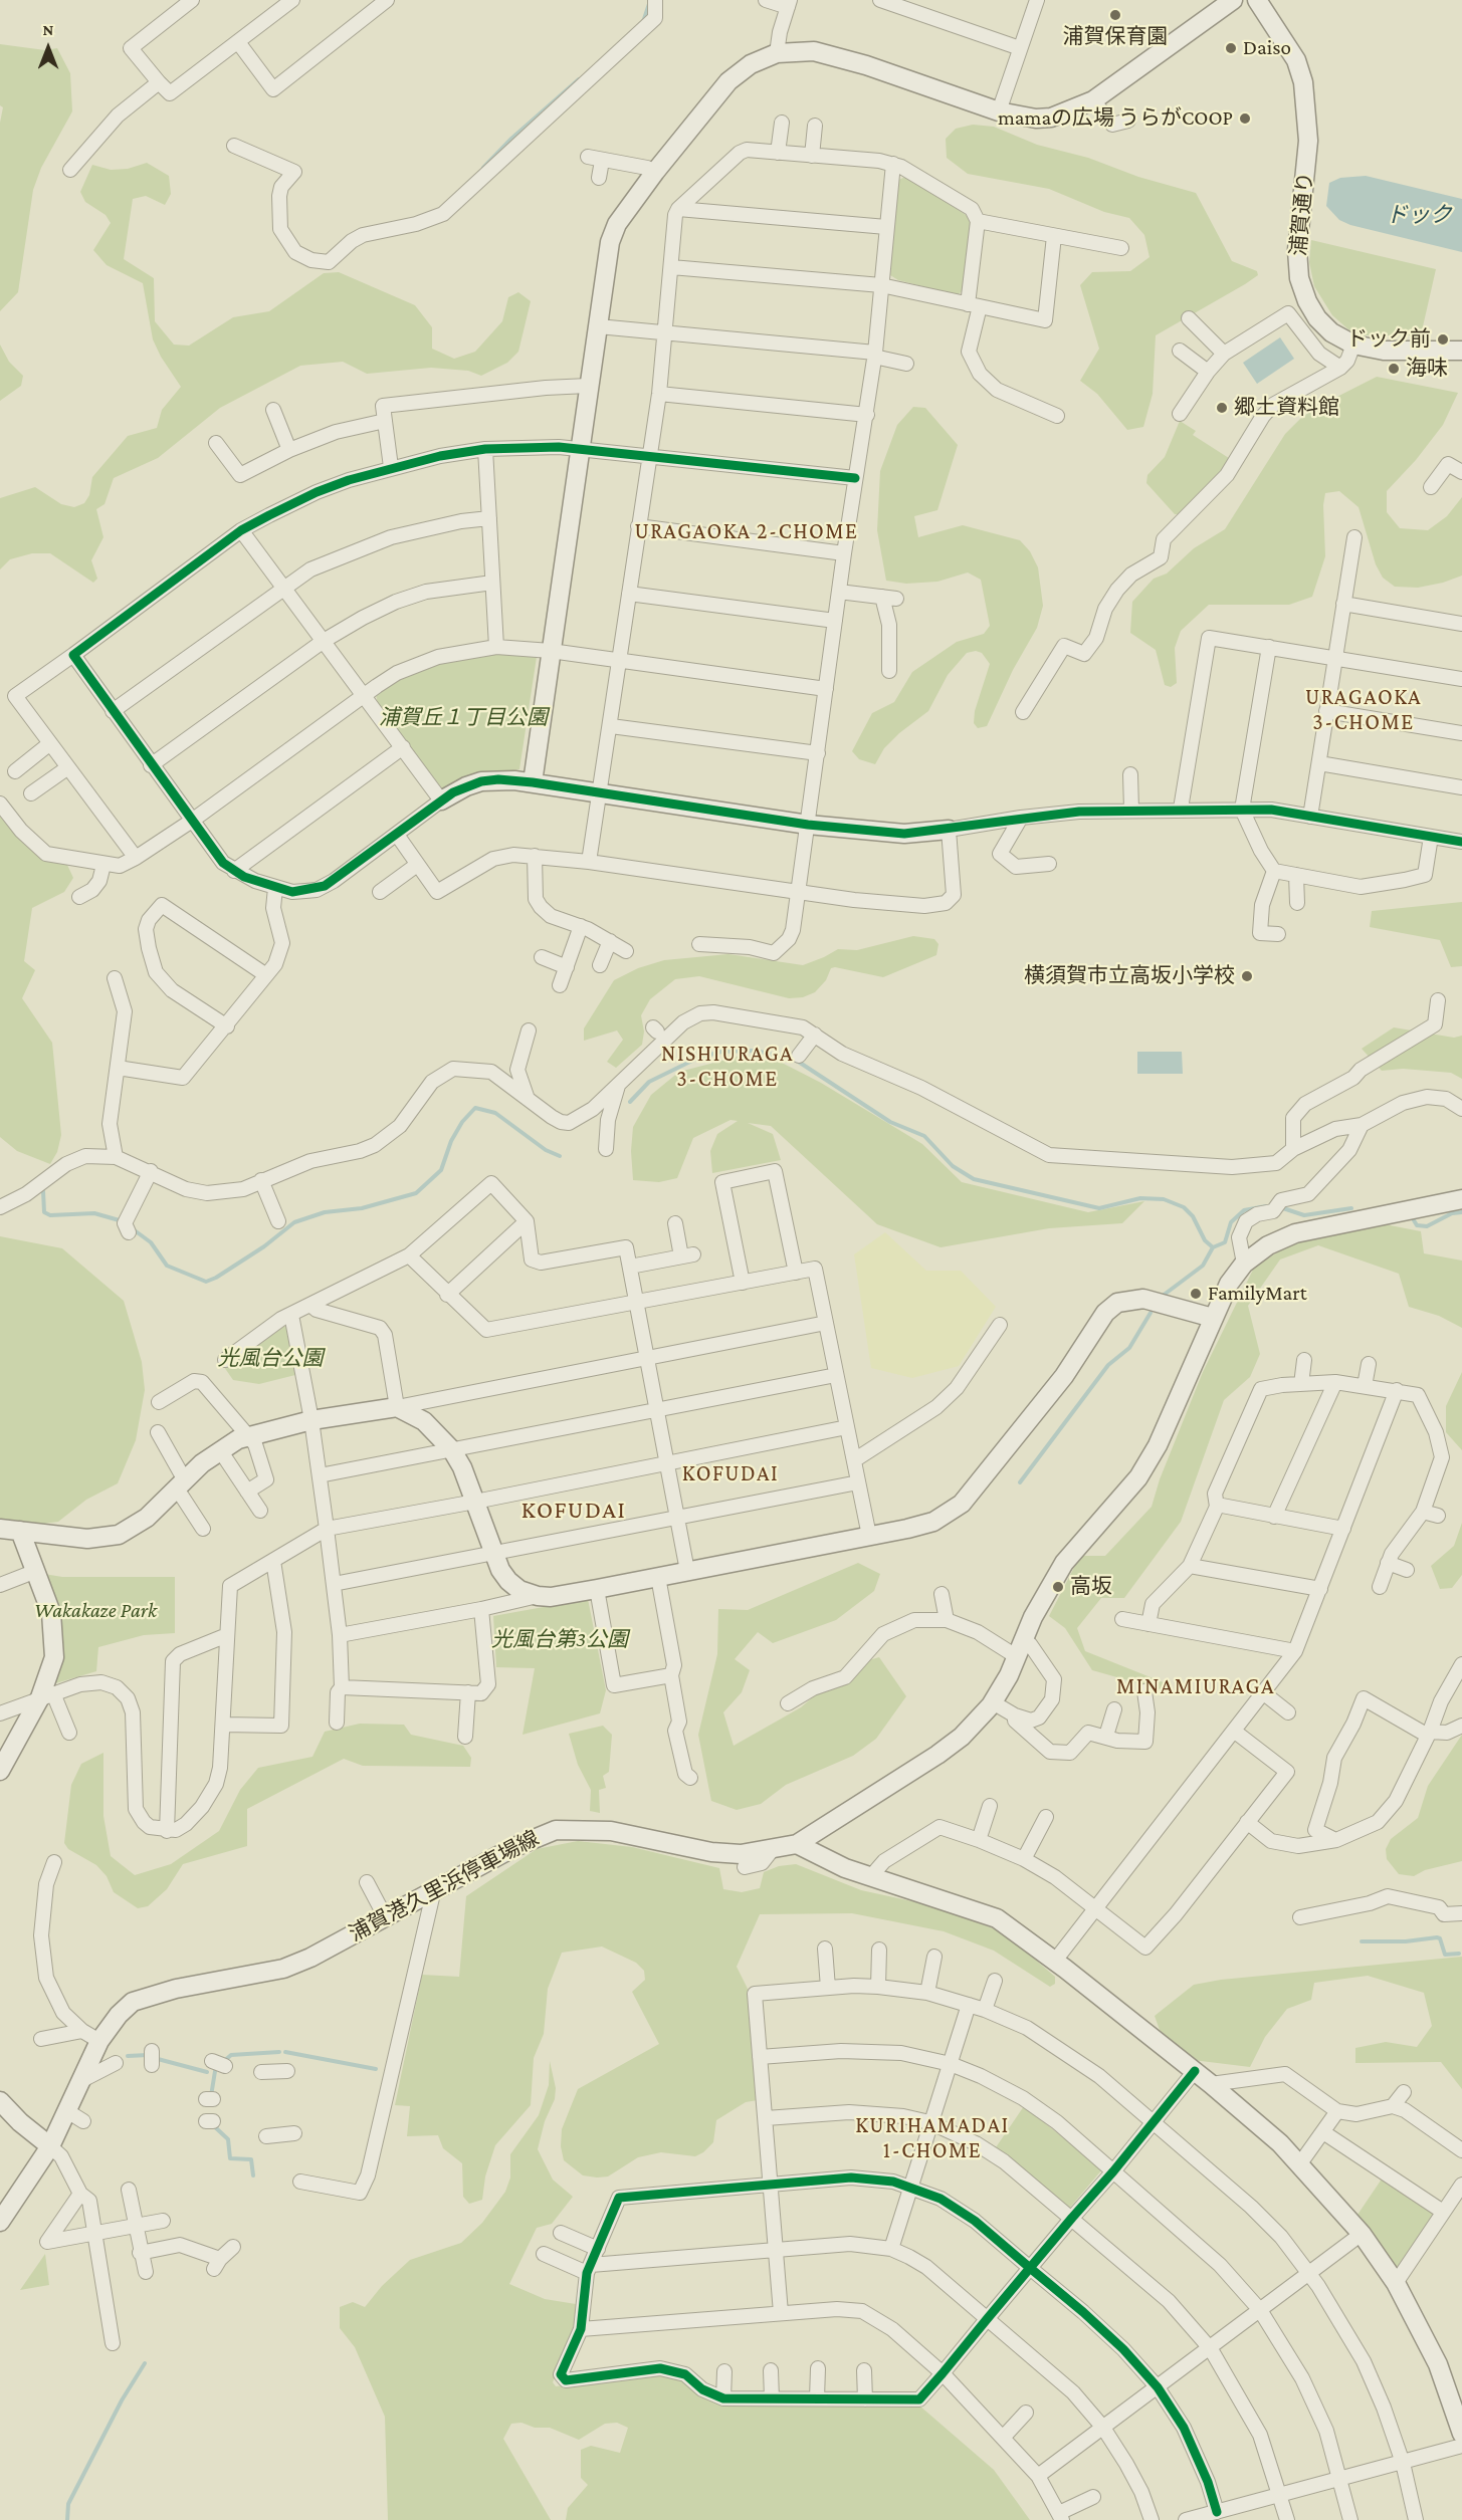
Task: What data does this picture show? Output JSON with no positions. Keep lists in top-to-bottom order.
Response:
{
  "streets": {
    "street": ["浦賀通り", "浦賀港久里浜停車場線"]
  },
  "districts": [
    "URAGAOKA 2-CHOME",
    "URAGAOKA 3-CHOME",
    "NISHIURAGA 3-CHOME",
    "KOFUDAI",
    "KOFUDAI",
    "MINAMIURAGA",
    "KURIHAMADAI 1-CHOME"
  ],
  "water": ["ドック"],
  "parks": [
    "浦賀丘１丁目公園",
    "光風台公園",
    "Wakakaze Park",
    "光風台第3公園"
  ],
  "places": [
    "浦賀保育園",
    "Daiso",
    "mamaの広場 うらがCOOP",
    "ドック前",
    "海味",
    "郷土資料館",
    "横須賀市立高坂小学校",
    "FamilyMart",
    "高坂"
  ],
  "north": "top"
}
